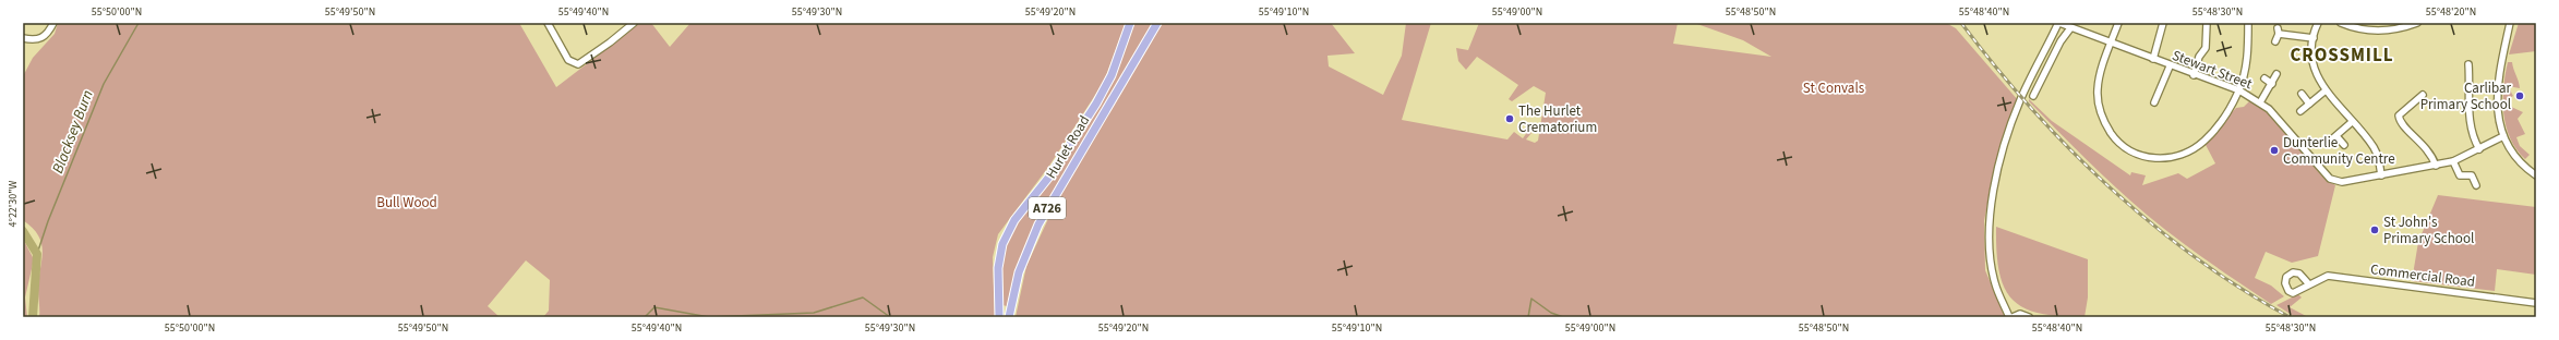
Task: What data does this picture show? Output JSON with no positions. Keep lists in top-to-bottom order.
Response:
{
  "streets": {
    "main road": ["Hurlet Road", "A726"],
    "street": ["Stewart Street", "Commercial Road"]
  },
  "districts": ["CROSSMILL"],
  "water": ["Blacksey Burn"],
  "parks": ["St Convals", "Bull Wood"],
  "places": [
    "Carlibar Primary School",
    "The Hurlet Crematorium",
    "Dunterlie Community Centre",
    "St John's Primary School"
  ],
  "coordinates": [
    "55°50'00\"N",
    "55°49'50\"N",
    "55°49'40\"N",
    "55°49'30\"N",
    "55°49'20\"N",
    "55°49'10\"N",
    "55°49'00\"N",
    "55°48'50\"N",
    "55°48'40\"N",
    "55°48'30\"N",
    "55°48'20\"N",
    "4°22'30\"W"
  ]
}
